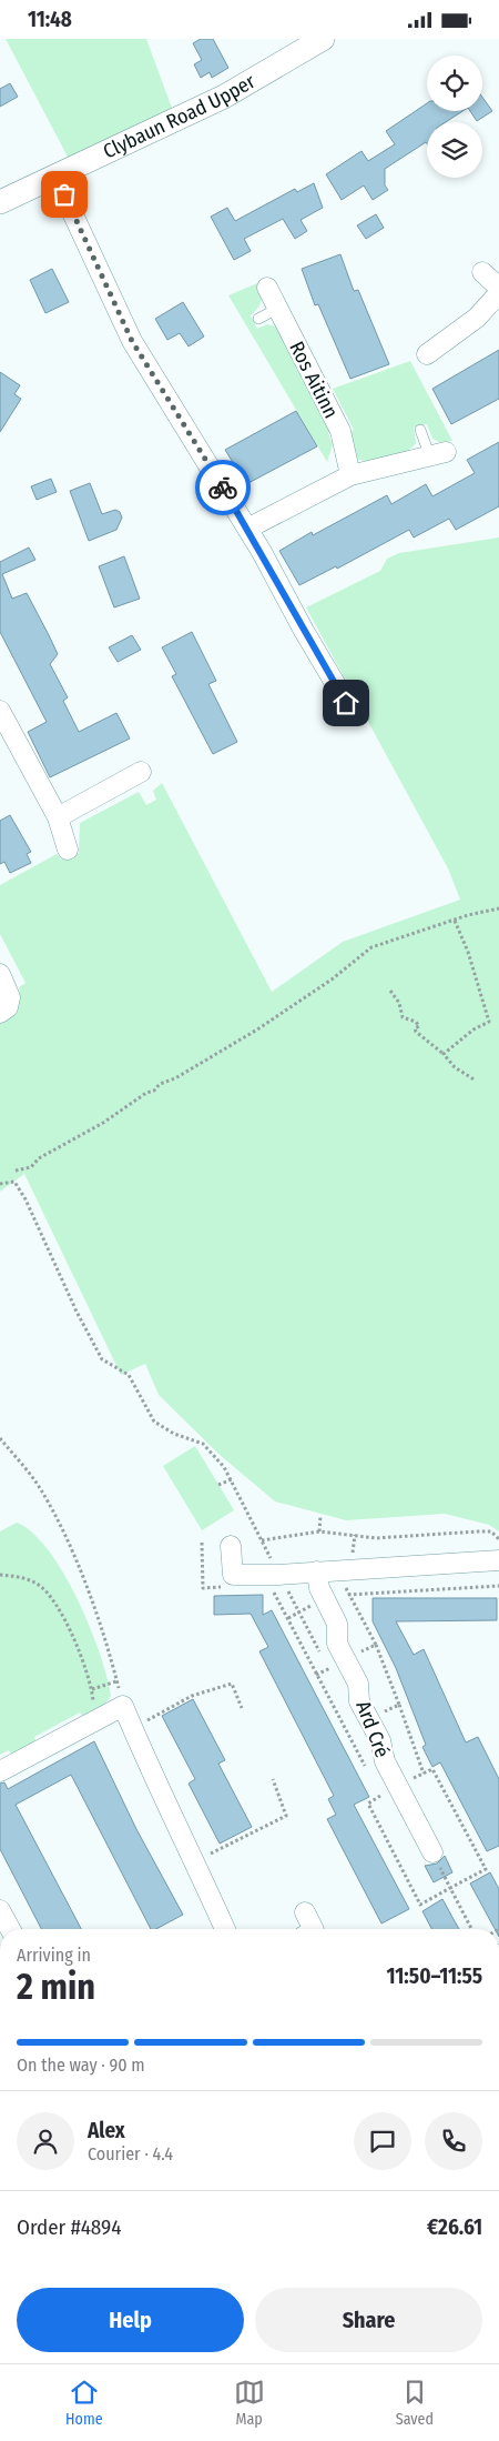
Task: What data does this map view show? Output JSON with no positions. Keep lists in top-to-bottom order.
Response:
{
  "streets": {
    "street": ["Clybaun Road Upper", "Ros Aitinn", "Ard Cré"]
  },
  "page": {
    "status": "11:48",
    "heading": ["2 min", "Arriving in", "11:50–11:55"],
    "panel": [
      "Alex",
      "Courier · 4.4",
      "Order #4894",
      "€26.61"
    ],
    "bar": "On the way · 90 m",
    "buttons": ["Help", "Share"],
    "tabs": ["Home", "Map", "Saved"]
  }
}
